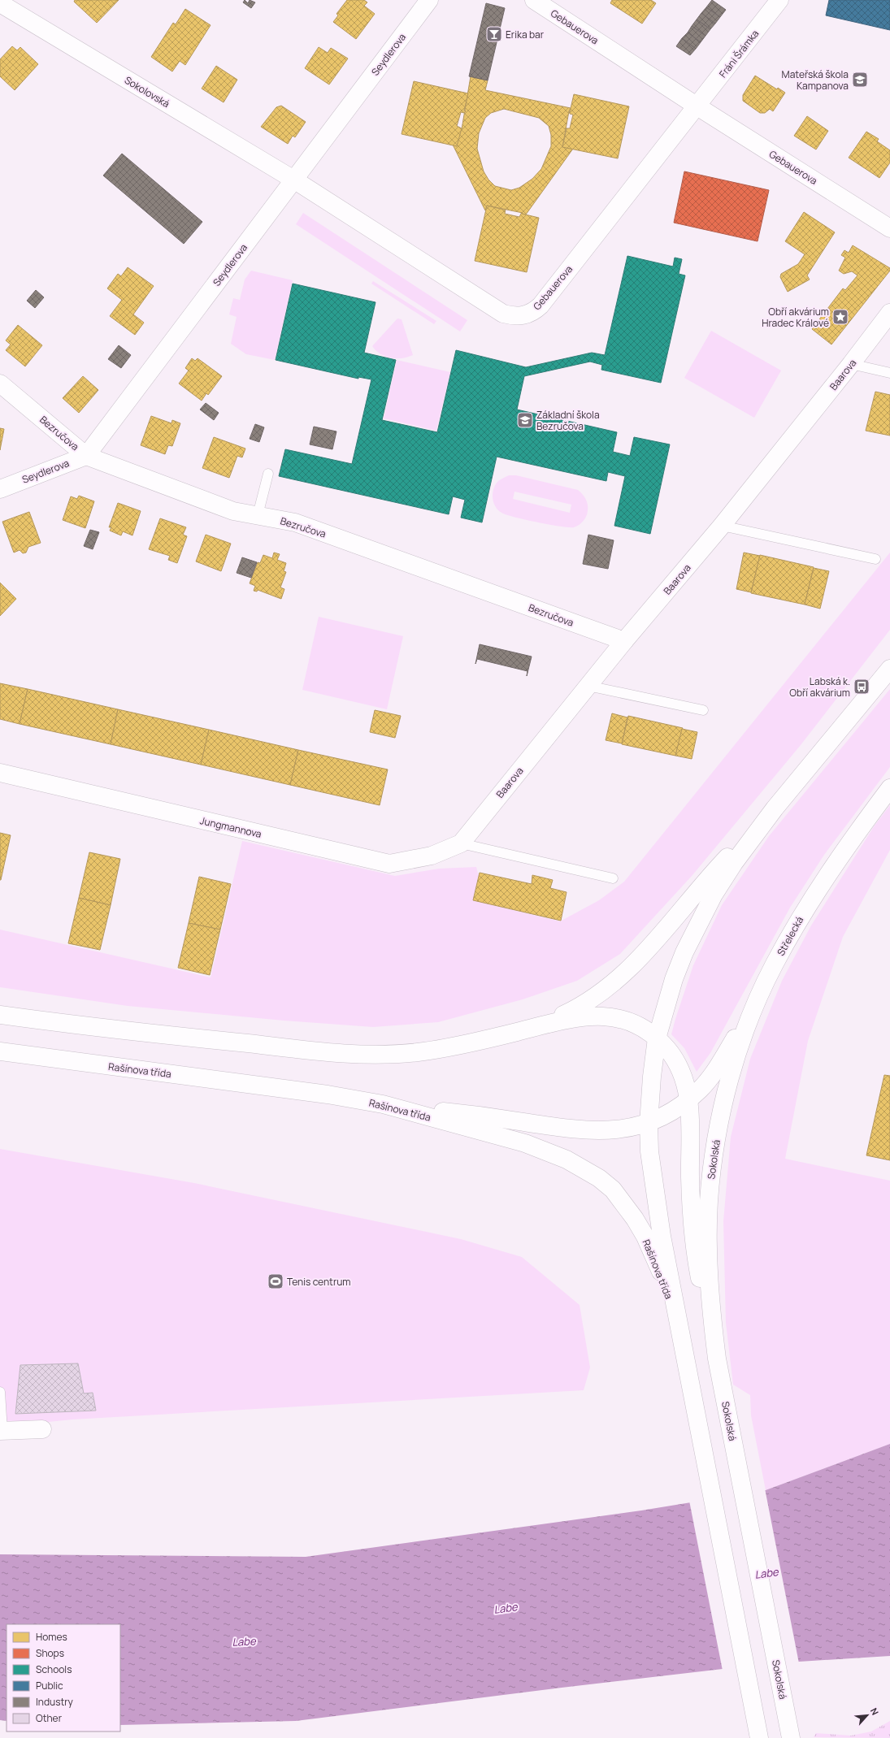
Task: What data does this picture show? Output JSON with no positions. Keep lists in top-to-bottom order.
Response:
{
  "streets": {
    "main road": [
      "Gebauerova",
      "Fráni Šrámka",
      "Seydlerova",
      "Sokolovská",
      "Baarova",
      "Bezručova",
      "Jungmannova",
      "Střelecká",
      "Rašínova třída",
      "Sokolská"
    ]
  },
  "crossings": [
    ["Gebauerova", "Fráni Šrámka"],
    ["Gebauerova", "Seydlerova"],
    ["Gebauerova", "Sokolovská"],
    ["Seydlerova", "Sokolovská"],
    ["Seydlerova", "Bezručova"],
    ["Baarova", "Bezručova"],
    ["Baarova", "Jungmannova"],
    ["Střelecká", "Sokolská"]
  ],
  "water": ["Labe"],
  "places": {
    "bar": ["Erika bar"],
    "school or university": ["Mateřská škola Kampanova", "Základní škola Bezručova"],
    "place": ["Obří akvárium Hradec Králové"],
    "bus stop": ["Labská k. Obří akvárium"],
    "sports": ["Tenis centrum"]
  },
  "legend": [
    "Homes",
    "Shops",
    "Schools",
    "Public",
    "Industry",
    "Other"
  ],
  "north": "top right"
}
